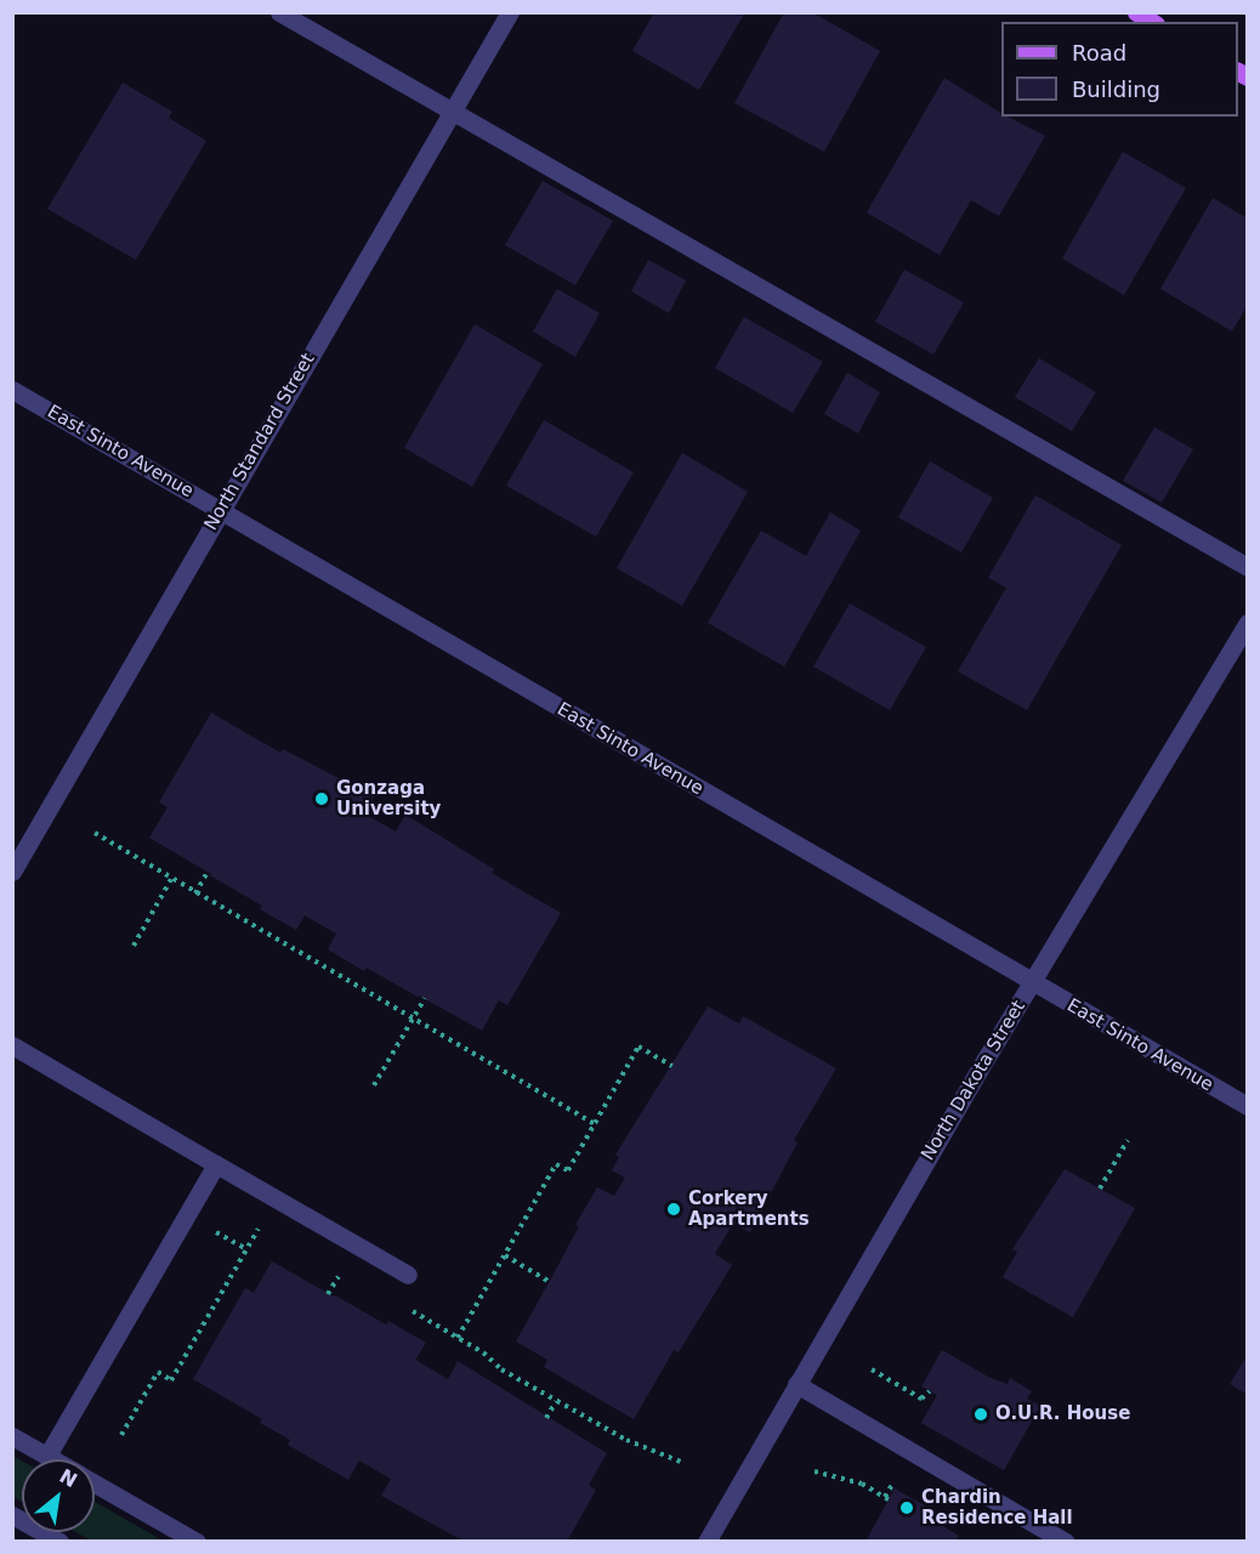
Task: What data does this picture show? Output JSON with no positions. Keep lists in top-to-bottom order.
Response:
{
  "streets": {
    "street": ["North Standard Street", "East Sinto Avenue", "North Dakota Street"]
  },
  "crossings": [
    ["North Standard Street", "East Sinto Avenue"],
    ["East Sinto Avenue", "North Dakota Street"]
  ],
  "places": [
    "Gonzaga University",
    "Corkery Apartments",
    "O.U.R. House",
    "Chardin Residence Hall"
  ],
  "legend": ["Road", "Building"],
  "north": "top right"
}
